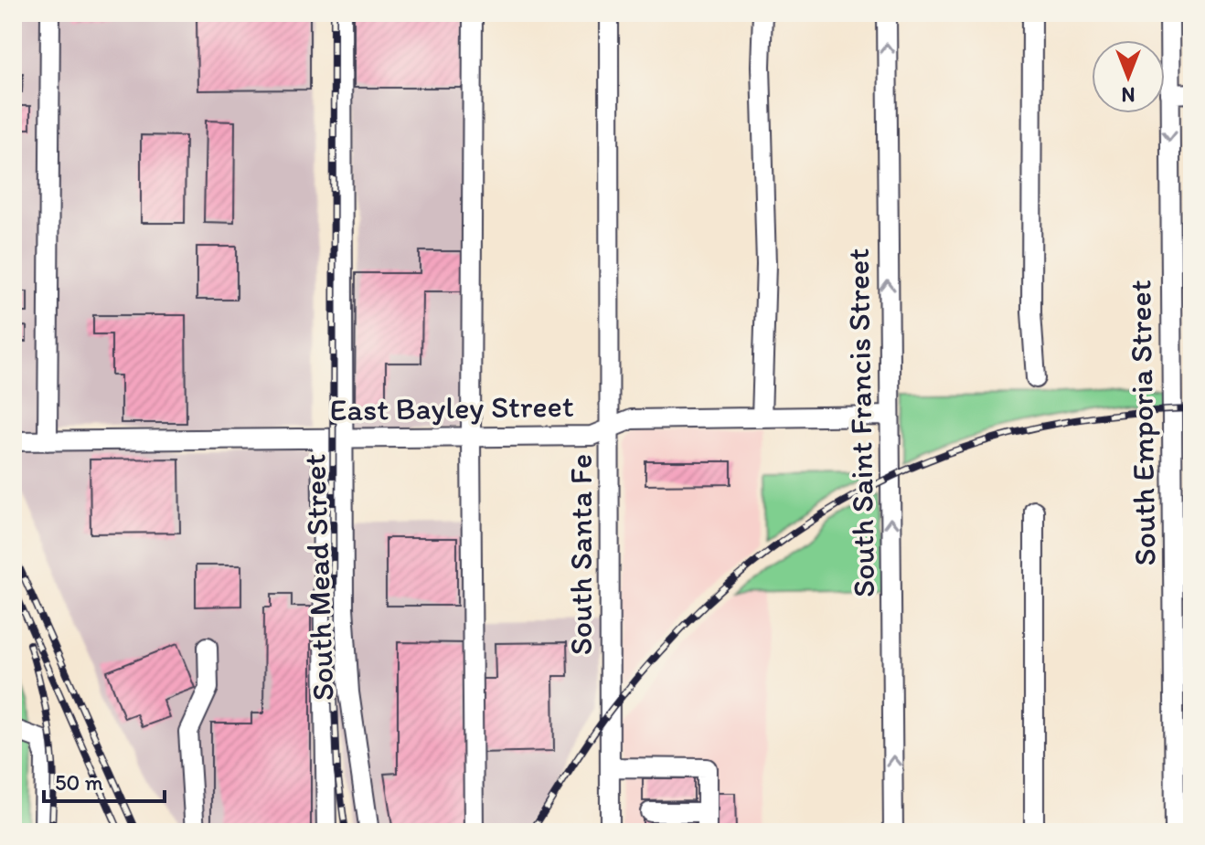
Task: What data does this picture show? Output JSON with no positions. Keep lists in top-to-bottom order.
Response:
{
  "streets": {
    "street": [
      "East Bayley Street",
      "South Saint Francis Street",
      "South Emporia Street",
      "South Santa Fe",
      "South Mead Street"
    ]
  },
  "crossings": [
    ["East Bayley Street", "South Saint Francis Street"],
    ["East Bayley Street", "South Santa Fe"],
    ["East Bayley Street", "South Mead Street"]
  ],
  "scale_bar": "50 m",
  "north": "bottom"
}
